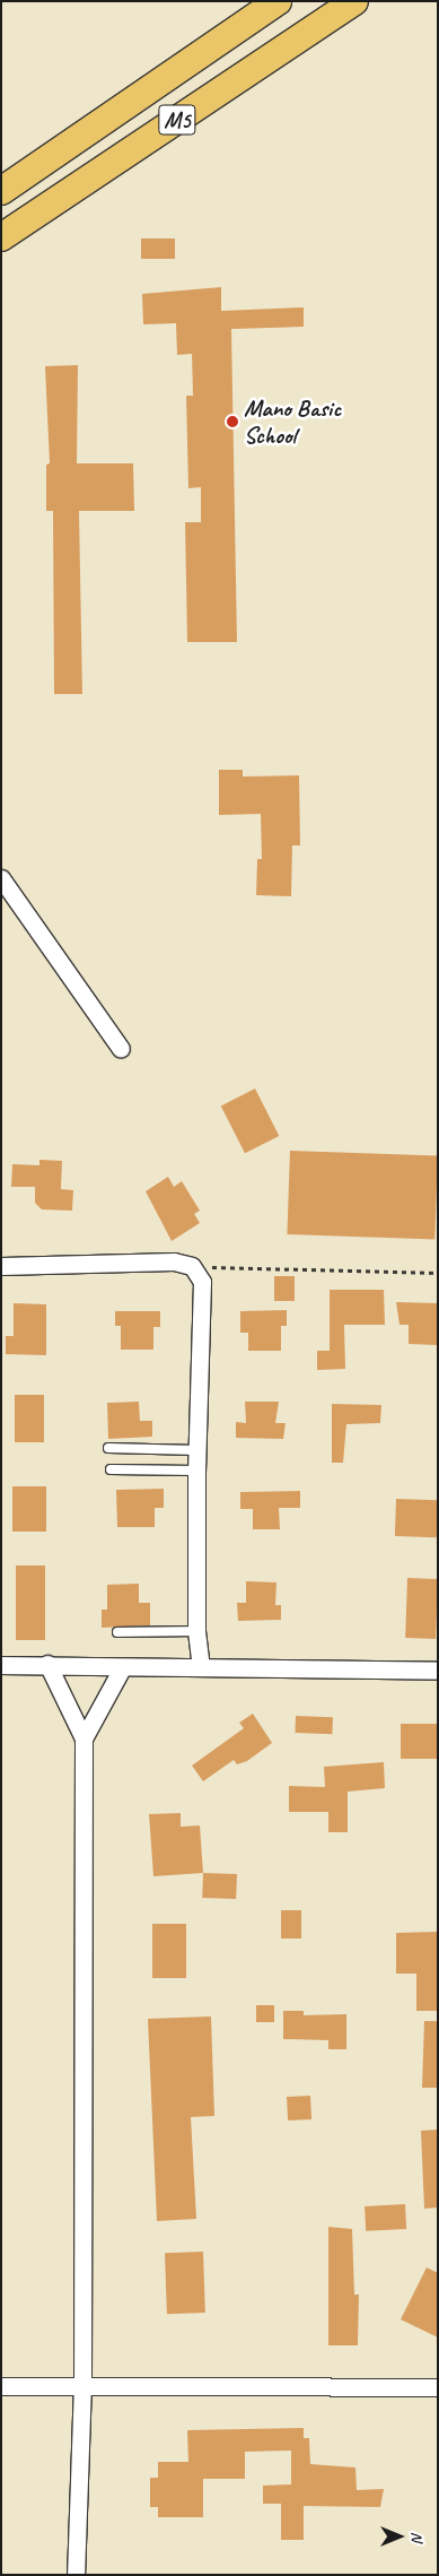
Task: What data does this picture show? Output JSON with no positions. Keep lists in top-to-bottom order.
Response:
{
  "streets": {
    "main road": ["M5"]
  },
  "places": ["Mano Basic School"],
  "north": "right"
}
